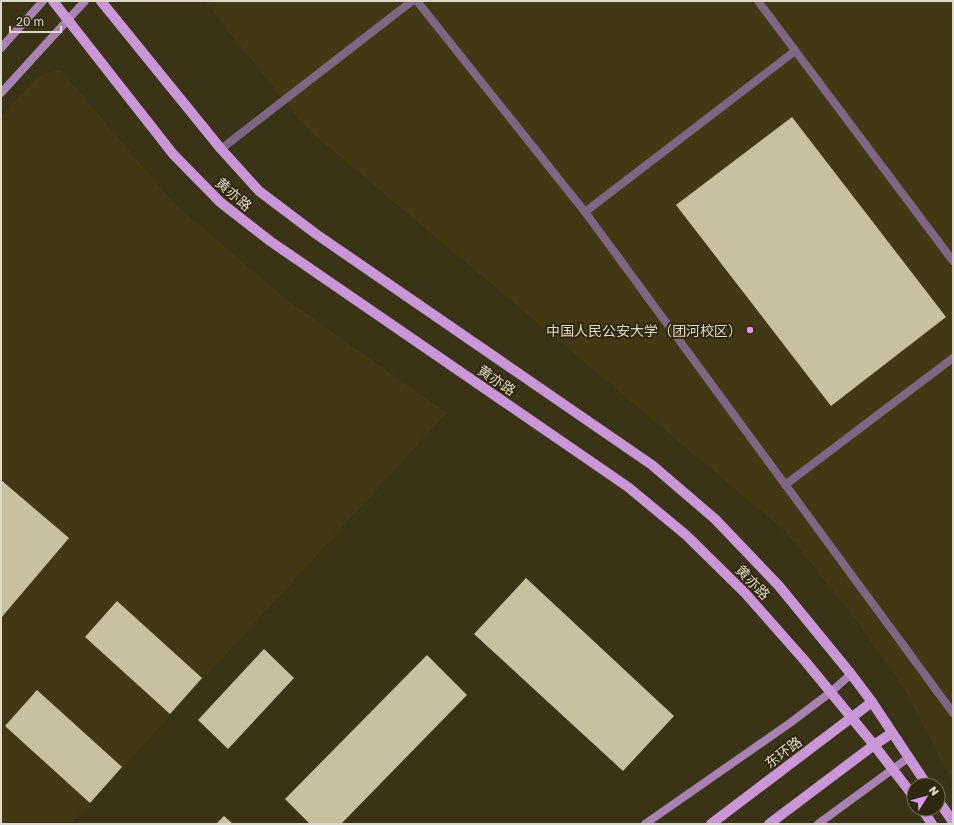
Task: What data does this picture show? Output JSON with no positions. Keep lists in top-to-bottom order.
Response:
{
  "streets": {
    "main road": ["黄亦路", "东环路"]
  },
  "crossings": [
    ["黄亦路", "东环路"]
  ],
  "places": ["中国人民公安大学（团河校区）"],
  "scale_bar": "20 m",
  "north": "top right"
}
